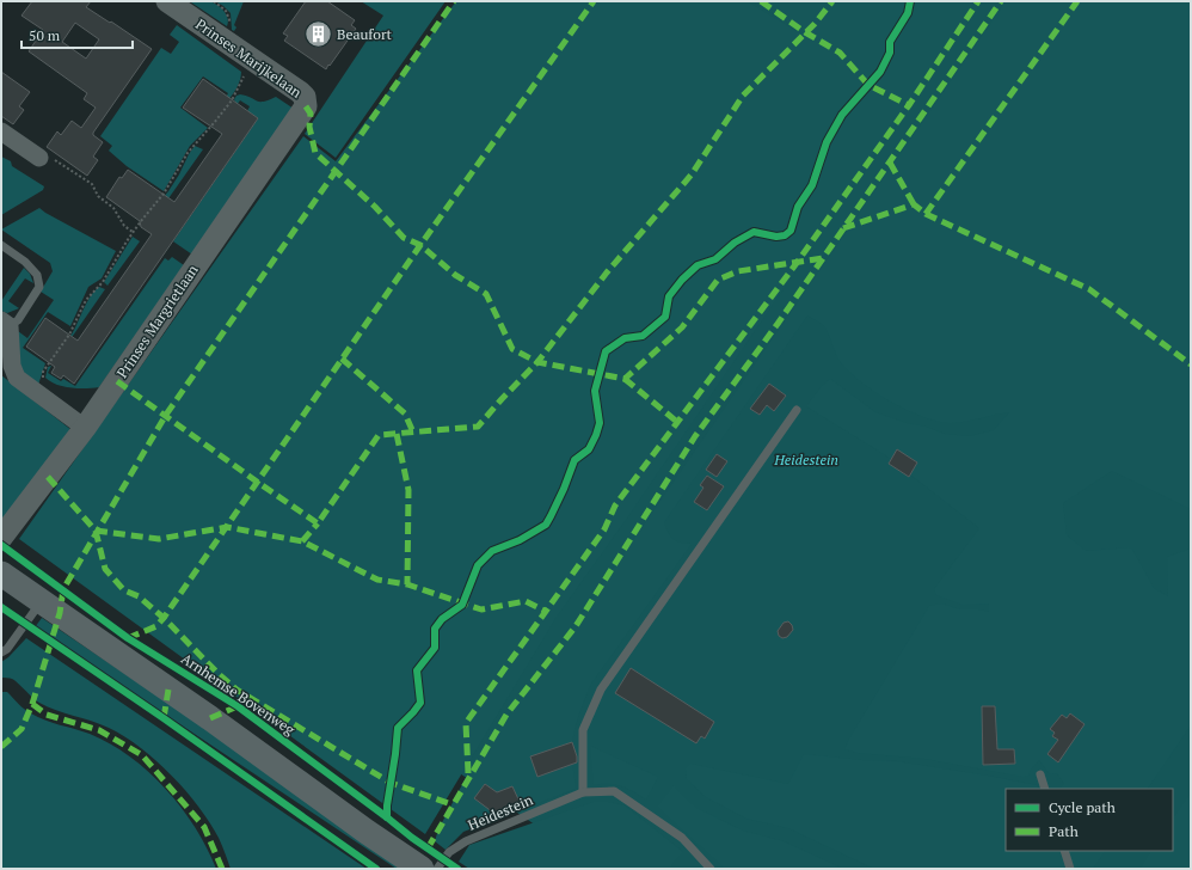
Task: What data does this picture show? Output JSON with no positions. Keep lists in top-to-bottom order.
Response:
{
  "streets": {
    "street": ["Prinses Marijkelaan", "Prinses Margrietlaan"],
    "lane": ["Heidestein"],
    "cycle path": ["Arnhemse Bovenweg"]
  },
  "crossings": [
    ["Prinses Marijkelaan", "Prinses Margrietlaan"]
  ],
  "parks": ["Heidestein"],
  "places": {
    "building": ["Beaufort"]
  },
  "legend": ["Cycle path", "Path"],
  "scale_bar": "50 m"
}
